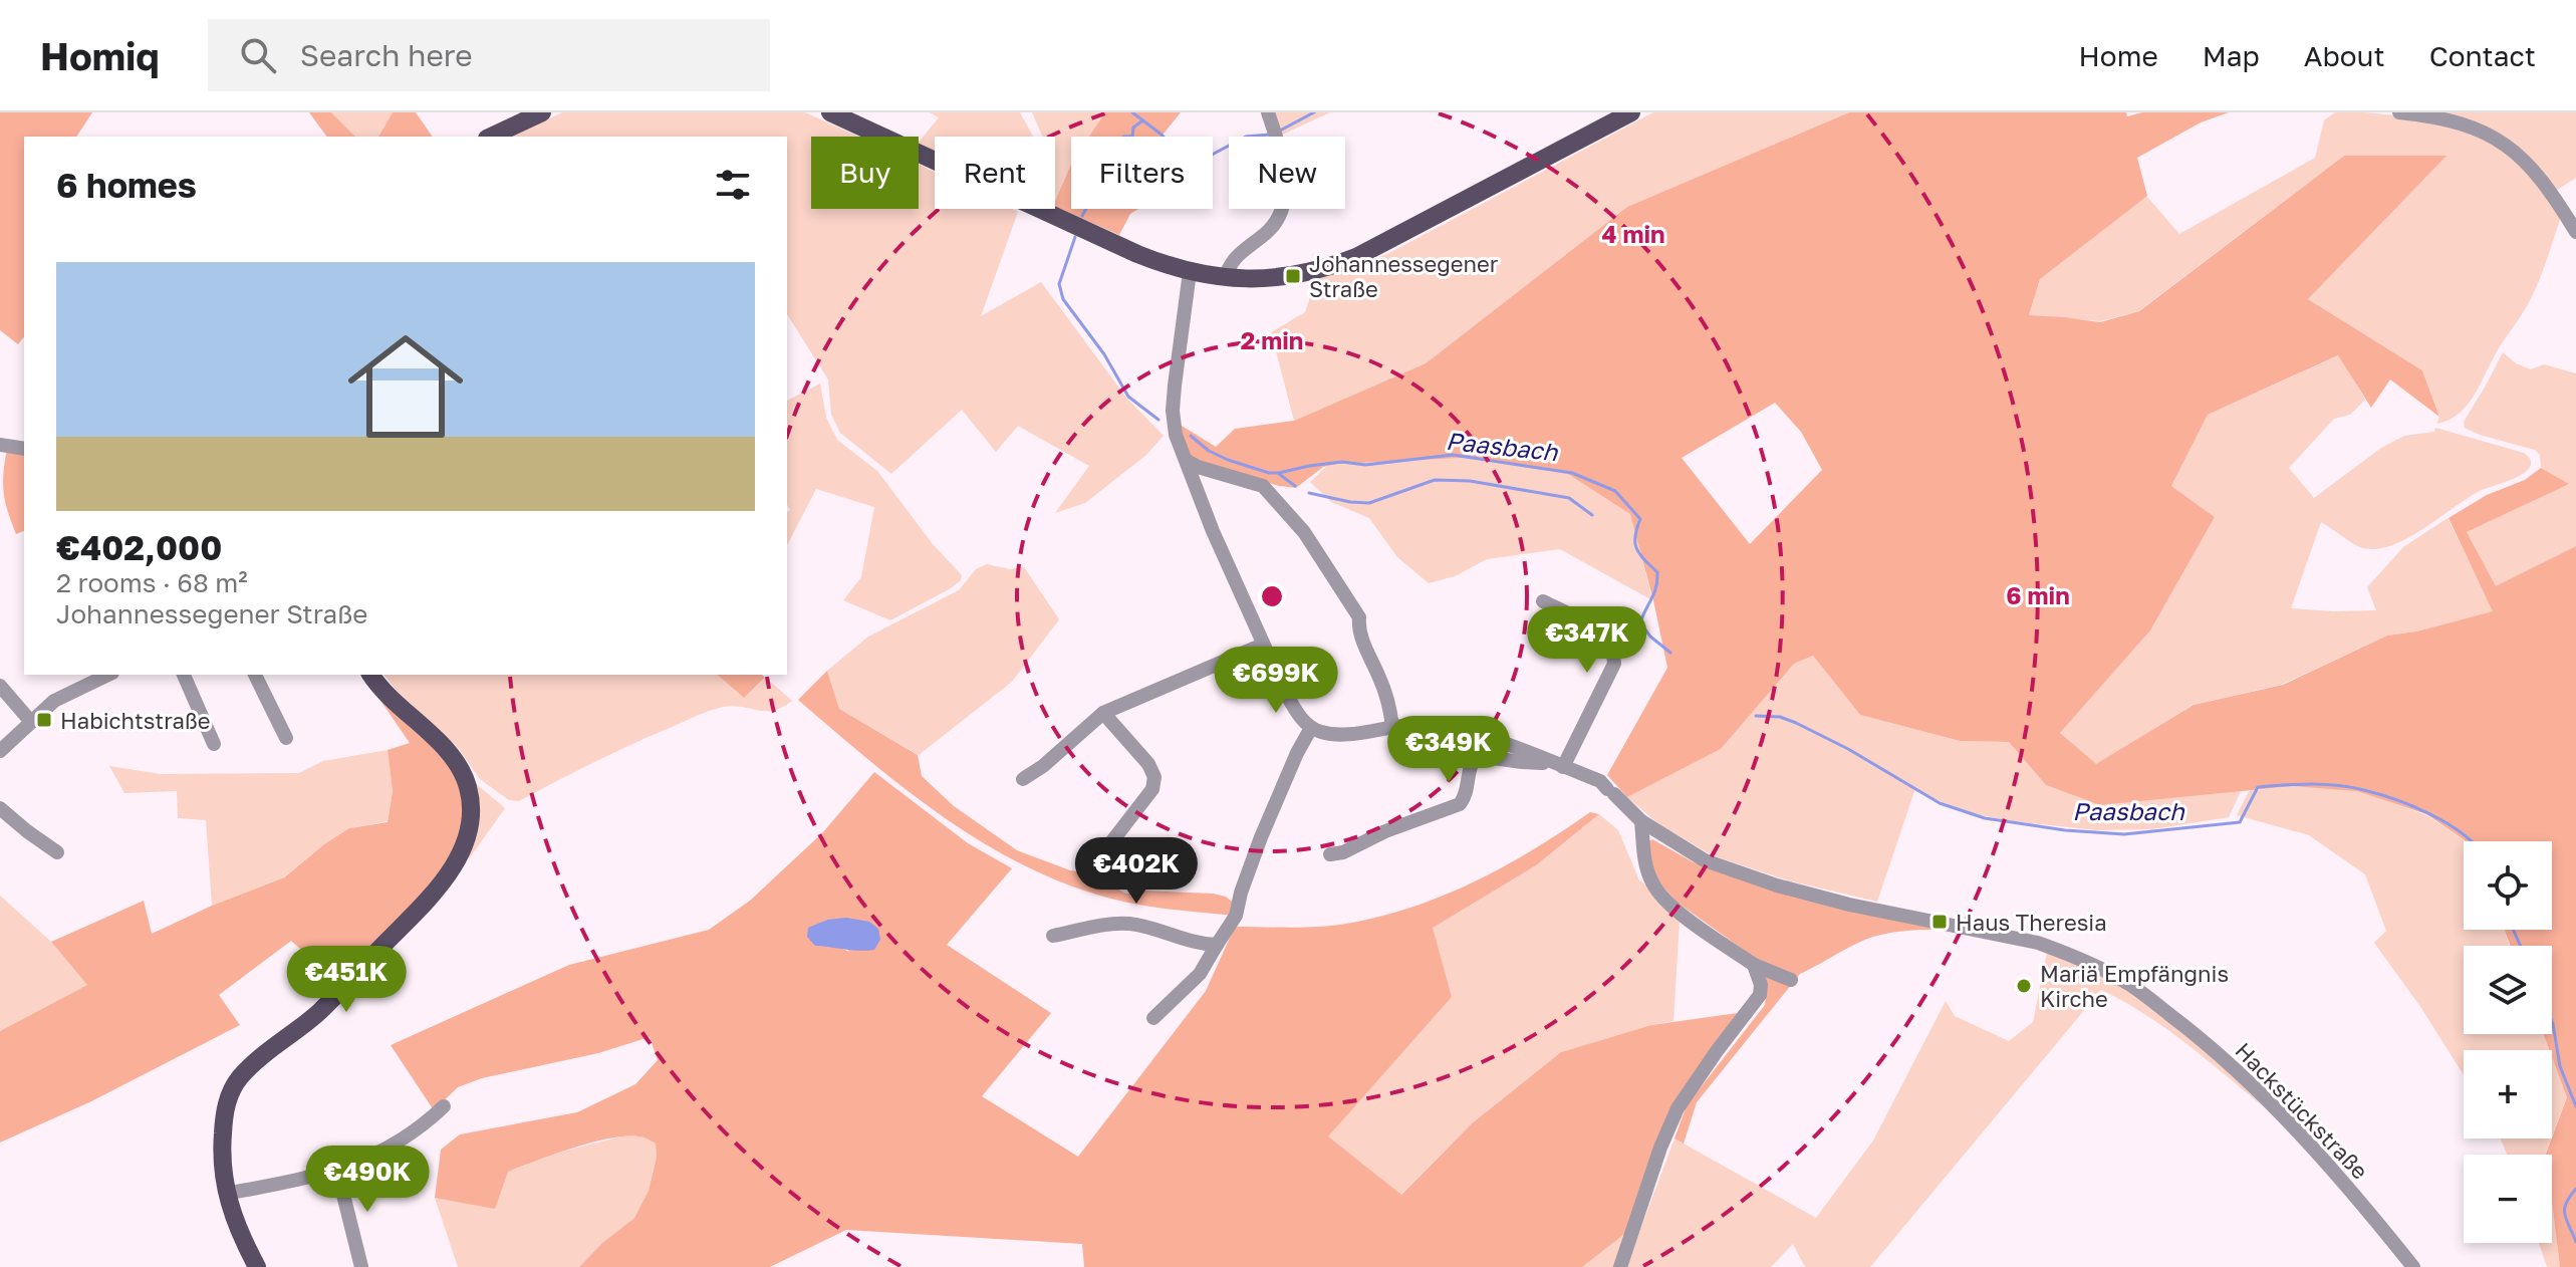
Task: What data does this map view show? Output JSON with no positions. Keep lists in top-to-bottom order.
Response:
{
  "streets": {
    "street": ["Hackstückstraße"]
  },
  "water": ["Paasbach"],
  "places": {
    "transit": ["Johannessegener Straße", "Habichtstraße", "Haus Theresia"],
    "other": ["Mariä Empfängnis Kirche"]
  },
  "page": {
    "header": "Homiq",
    "search": "Search here",
    "nav": [
      "Home",
      "Map",
      "About",
      "Contact"
    ],
    "chip": [
      "Buy",
      "Rent",
      "Filters",
      "New"
    ],
    "heading": "6 homes",
    "list": [
      {
        "name": "€402,000",
        "note": "2 rooms · 68 m² · Johannessegener Straße"
      }
    ],
    "price": [
      "€347K",
      "€699K",
      "€349K",
      "€402K",
      "€451K",
      "€490K"
    ],
    "map_buttons": ["+", "−"]
  },
  "rings": ["4 min", "2 min", "6 min"]
}
